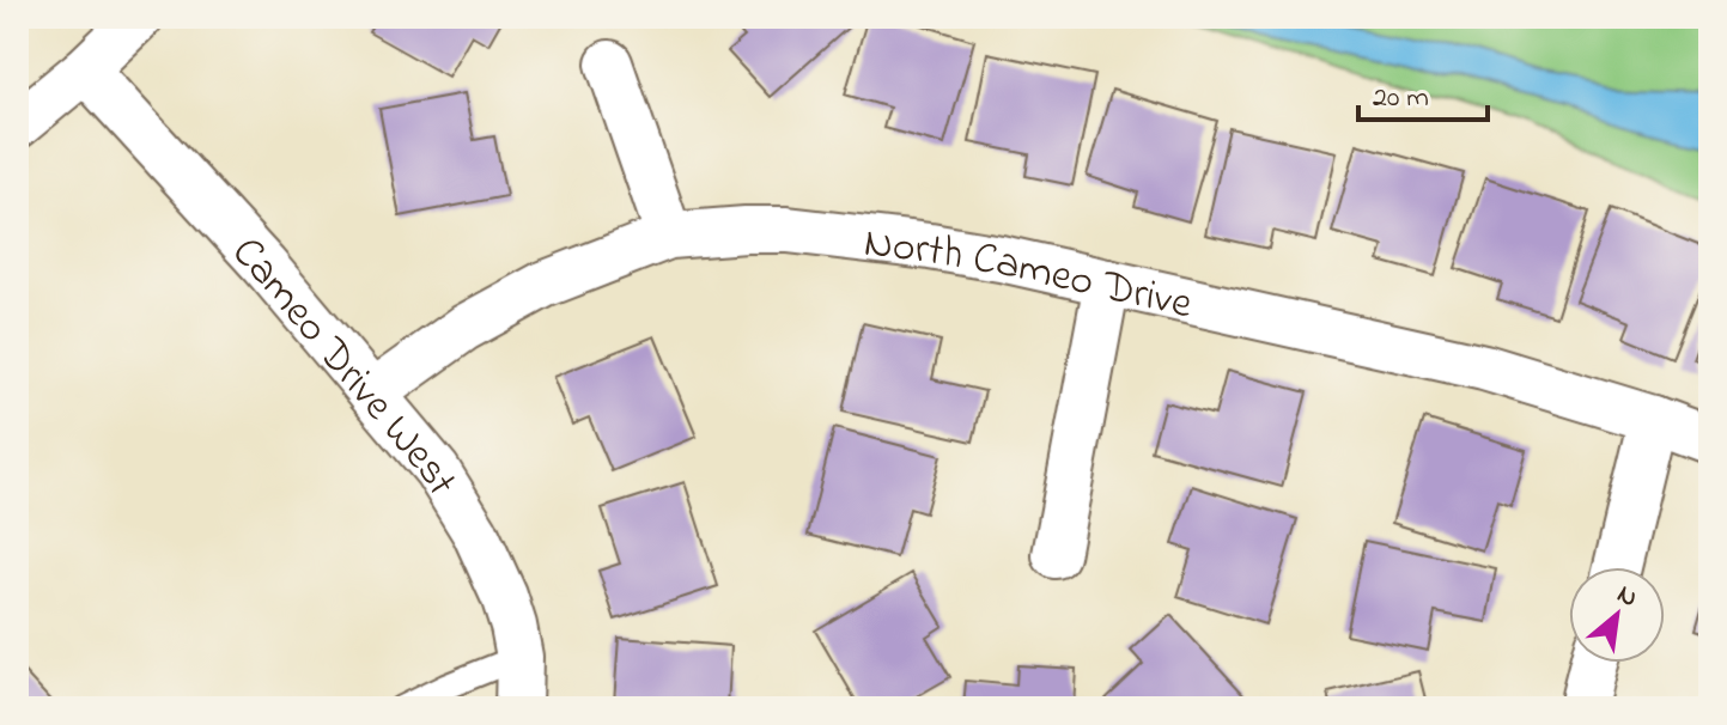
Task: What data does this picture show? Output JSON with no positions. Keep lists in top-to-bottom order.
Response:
{
  "streets": {
    "street": ["North Cameo Drive", "Cameo Drive West"]
  },
  "crossings": [
    ["North Cameo Drive", "Cameo Drive West"]
  ],
  "scale_bar": "20 m",
  "north": "top right"
}
